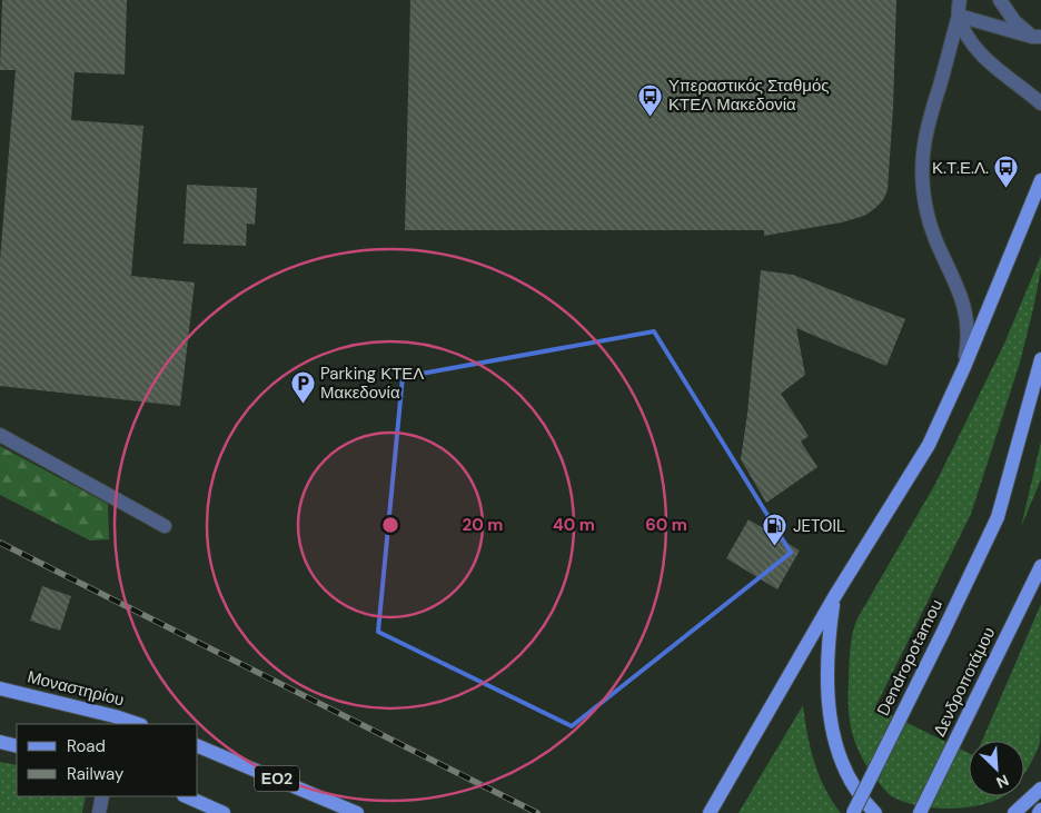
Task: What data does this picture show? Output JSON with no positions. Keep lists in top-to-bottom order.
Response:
{
  "streets": {
    "main road": [
      "Dendropotamou",
      "Δενδροποτάμου",
      "Μοναστηρίου",
      "ΕΟ2"
    ]
  },
  "places": {
    "bus stop": ["Υπεραστικός Σταθμός ΚΤΕΛ Μακεδονία", "Κ.Τ.Ε.Λ."],
    "parking": ["Parking ΚΤΕΛ Μακεδονία"],
    "fuel station": ["JETOIL"]
  },
  "legend": ["Road", "Railway"],
  "north": "bottom right",
  "rings": ["20 m", "40 m", "60 m"]
}
